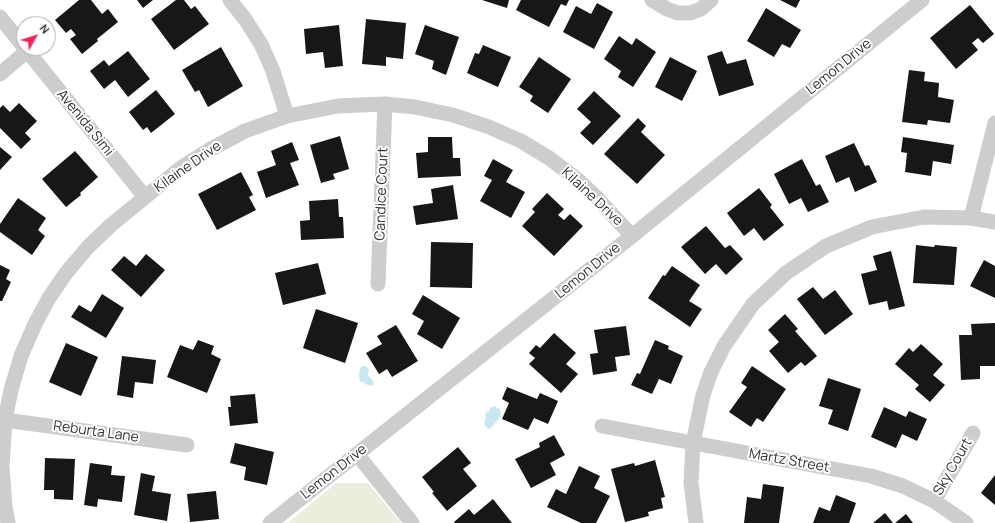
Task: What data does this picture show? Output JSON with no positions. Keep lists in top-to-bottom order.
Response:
{
  "streets": {
    "street": [
      "Lemon Drive",
      "Avenida Simi",
      "Kilaine Drive",
      "Candice Court",
      "Reburta Lane",
      "Martz Street",
      "Sky Court"
    ]
  },
  "crossings": [
    ["Lemon Drive", "Kilaine Drive"],
    ["Avenida Simi", "Kilaine Drive"],
    ["Kilaine Drive", "Candice Court"],
    ["Kilaine Drive", "Reburta Lane"],
    ["Martz Street", "Sky Court"]
  ],
  "north": "top right"
}
